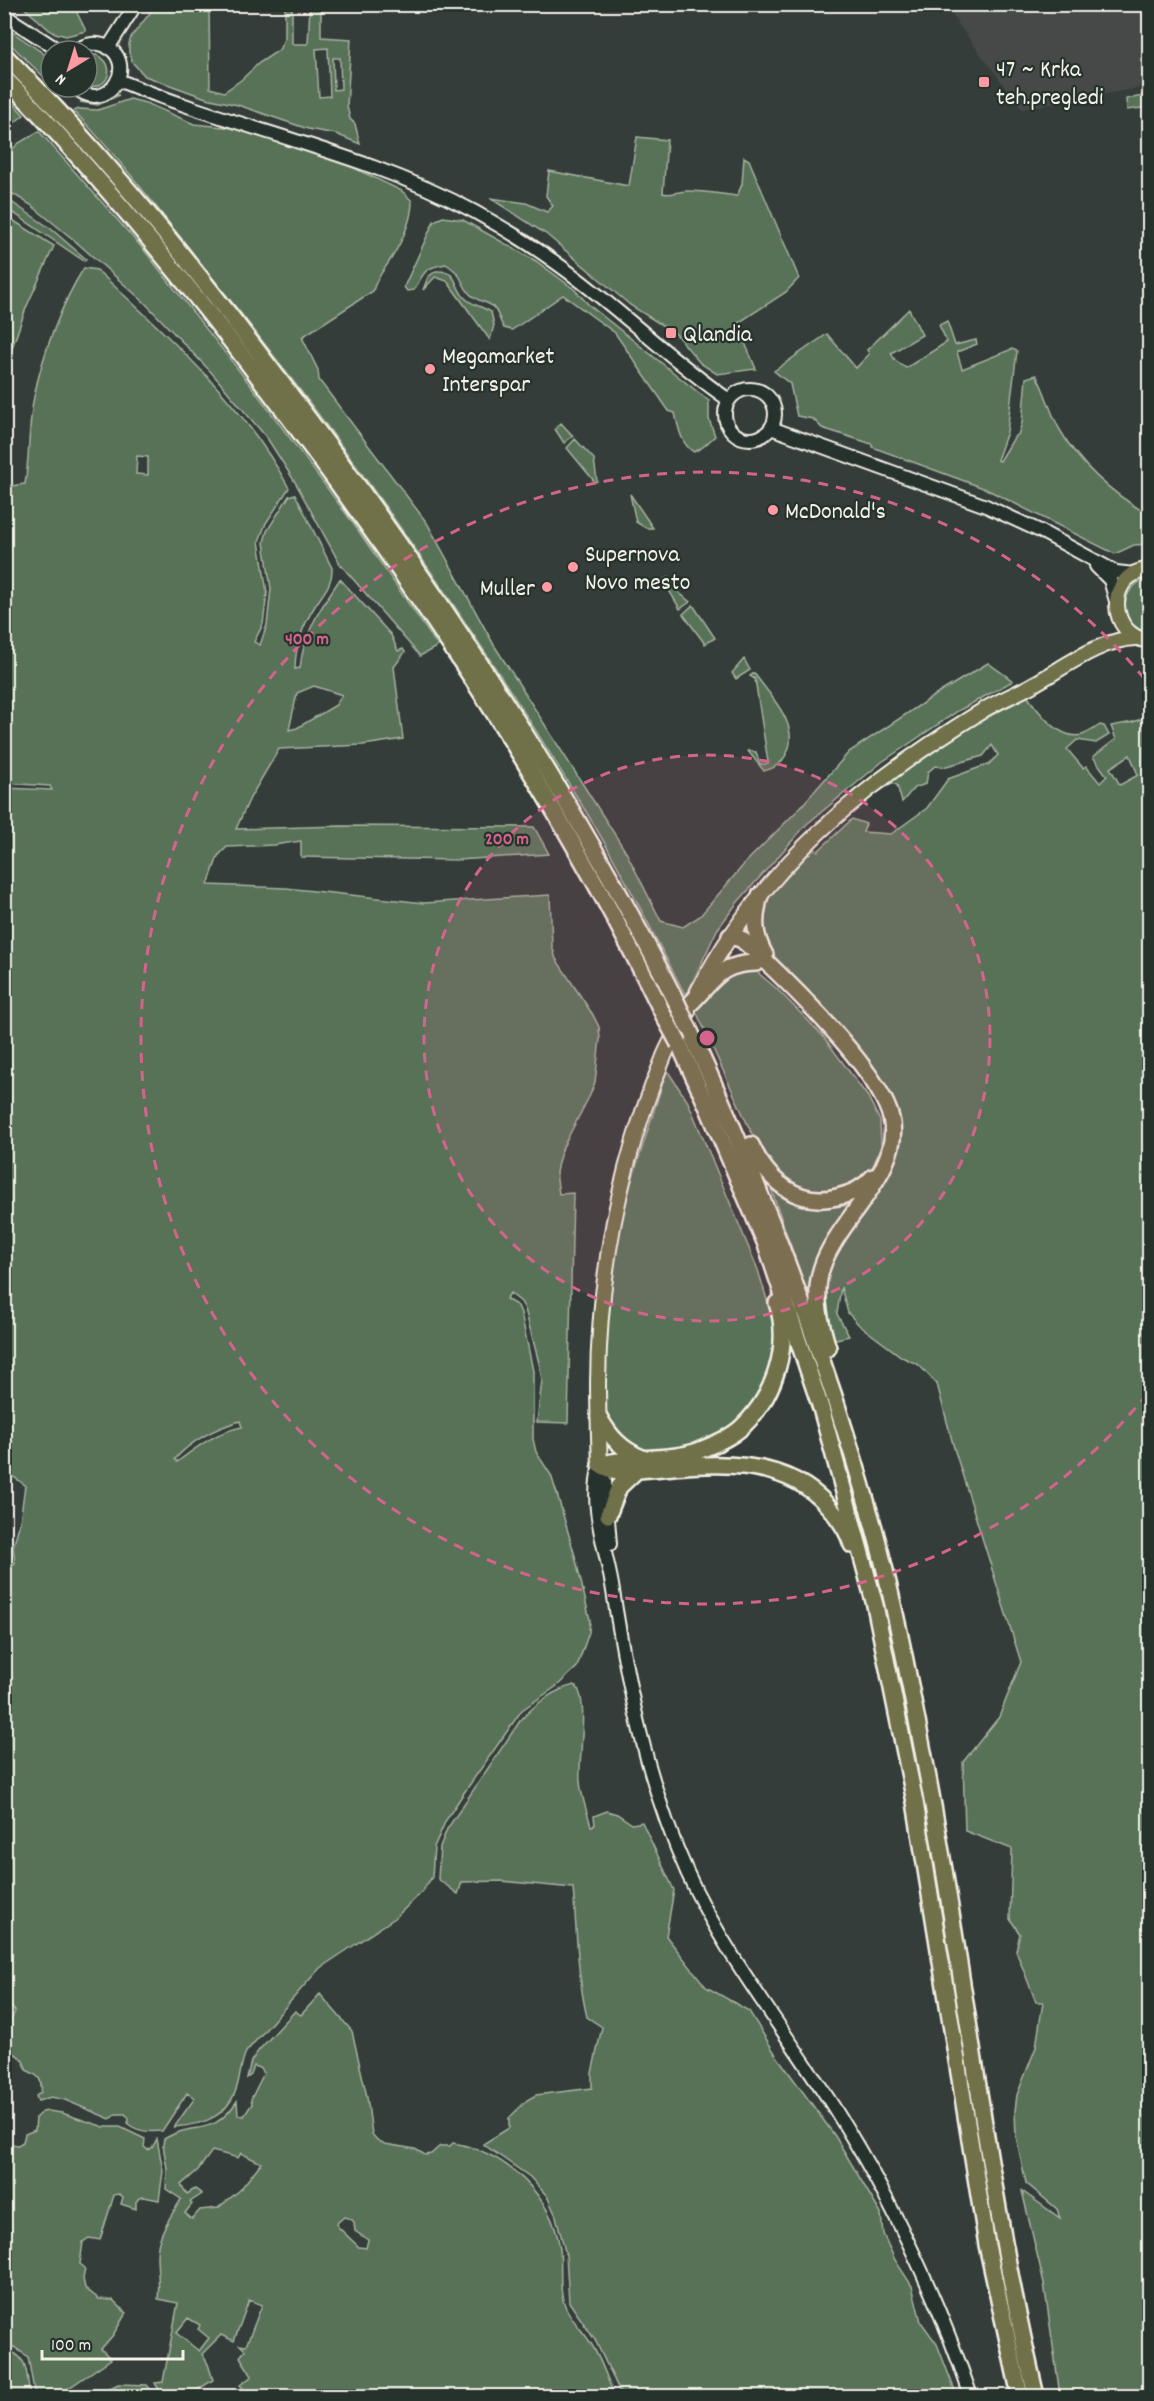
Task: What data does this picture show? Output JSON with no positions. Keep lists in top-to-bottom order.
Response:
{
  "places": {
    "transit": ["47 ~ Krka teh.pregledi", "Qlandia"],
    "other": [
      "Megamarket Interspar",
      "McDonald's",
      "Supernova Novo mesto",
      "Muller"
    ]
  },
  "scale_bar": "100 m",
  "north": "bottom left",
  "rings": ["400 m", "200 m"]
}
